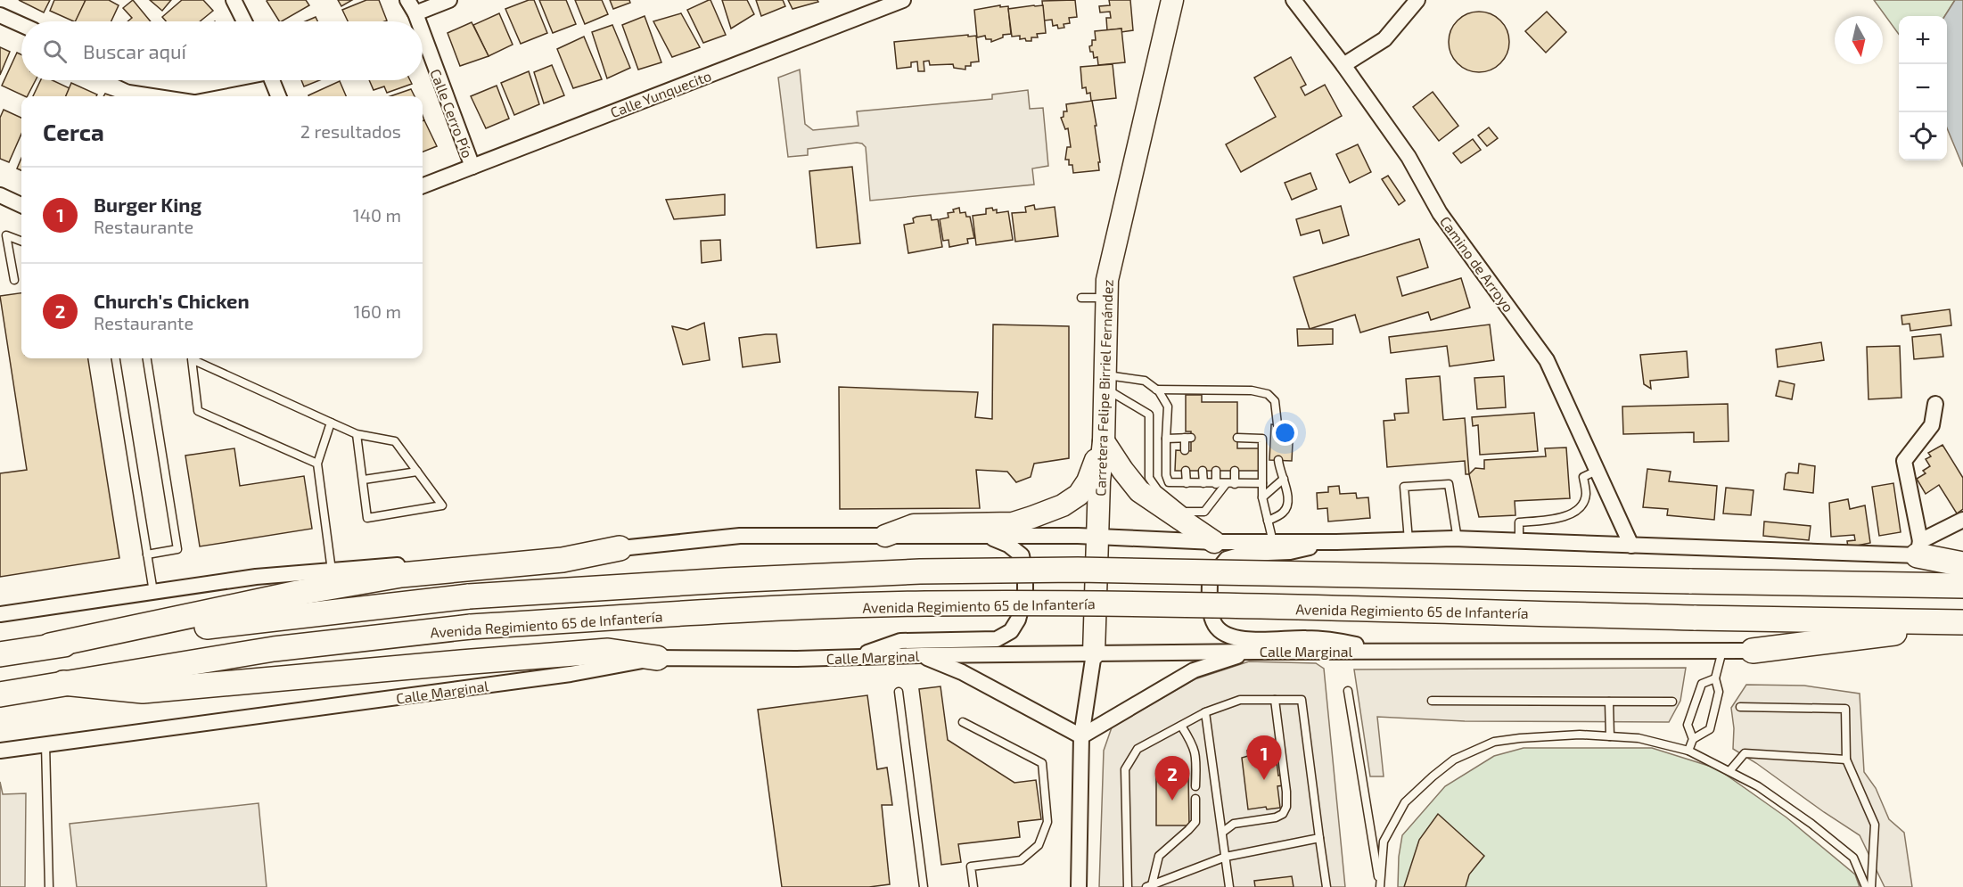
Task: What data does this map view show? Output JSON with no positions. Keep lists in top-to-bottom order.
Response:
{
  "streets": {
    "main road": ["Avenida Regimiento 65 de Infantería"],
    "street": [
      "Calle Yunquecito",
      "Calle Cerro Pío",
      "Camino de Arroyo",
      "Carretera Felipe Birriel Fernández",
      "Calle Marginal"
    ]
  },
  "crossings": [
    ["Calle Yunquecito", "Calle Cerro Pío"],
    ["Carretera Felipe Birriel Fernández", "Calle Marginal"]
  ],
  "north": "bottom",
  "page": {
    "map_buttons": ["+", "−"],
    "search": "Buscar aquí",
    "heading": ["Cerca", "2 resultados"],
    "list": [
      {
        "mark": "1",
        "name": "Burger King",
        "note": "Restaurante",
        "value": "140 m"
      },
      {
        "mark": "2",
        "name": "Church's Chicken",
        "note": "Restaurante",
        "value": "160 m"
      }
    ],
    "pins": ["1", "2"]
  }
}
